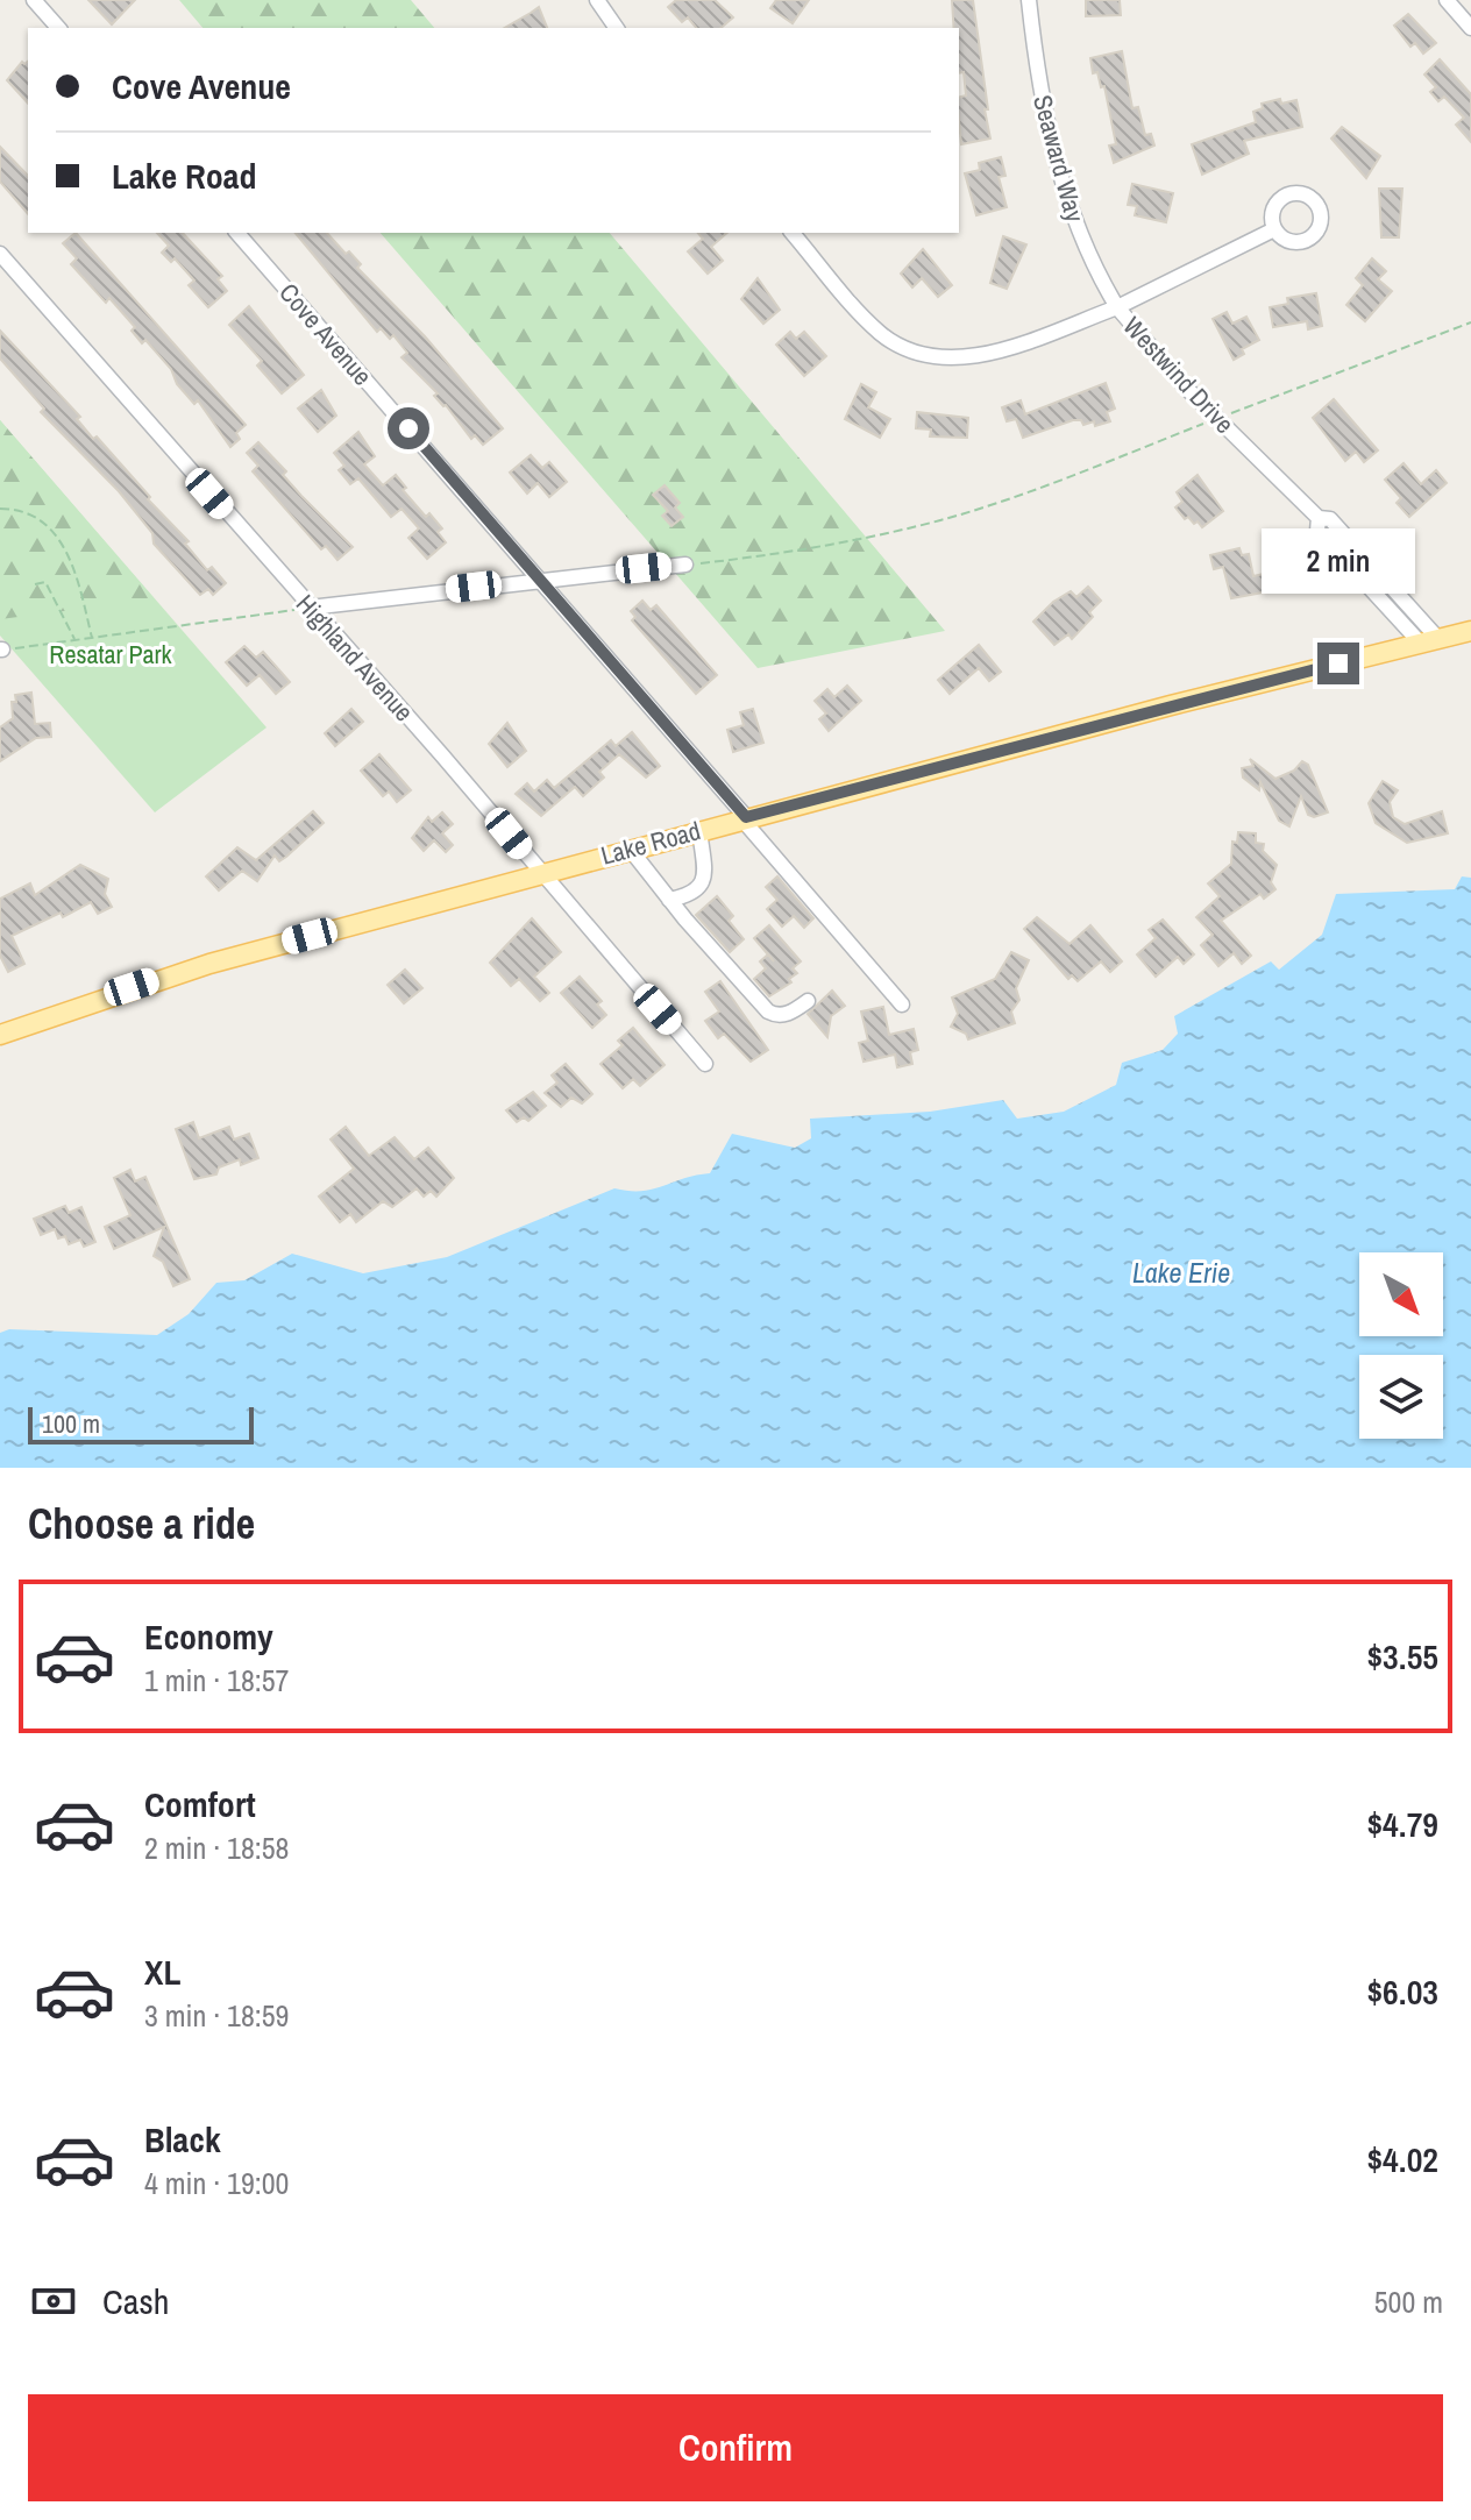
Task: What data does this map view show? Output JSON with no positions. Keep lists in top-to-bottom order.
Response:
{
  "streets": {
    "main road": ["Lake Road"],
    "street": [
      "Seaward Way",
      "Cove Avenue",
      "Westwind Drive",
      "Highland Avenue"
    ]
  },
  "crossings": [
    ["Seaward Way", "Westwind Drive"],
    ["Cove Avenue", "Lake Road"],
    ["Westwind Drive", "Lake Road"],
    ["Highland Avenue", "Lake Road"]
  ],
  "water": ["Lake Erie"],
  "parks": ["Resatar Park"],
  "scale_bar": "100 m",
  "north": "bottom right",
  "page": {
    "banner": ["Cove Avenue", "Lake Road"],
    "bubble": "2 min",
    "scale": "100 m",
    "heading": "Choose a ride",
    "list": [
      {
        "name": "Economy",
        "note": "1 min · 18:57",
        "value": "$3.55"
      },
      {
        "name": "Comfort",
        "note": "2 min · 18:58",
        "value": "$4.79"
      },
      {
        "name": "XL",
        "note": "3 min · 18:59",
        "value": "$6.03"
      },
      {
        "name": "Black",
        "note": "4 min · 19:00",
        "value": "$4.02"
      }
    ],
    "pay": ["Cash", "500 m"],
    "buttons": "Confirm"
  }
}
